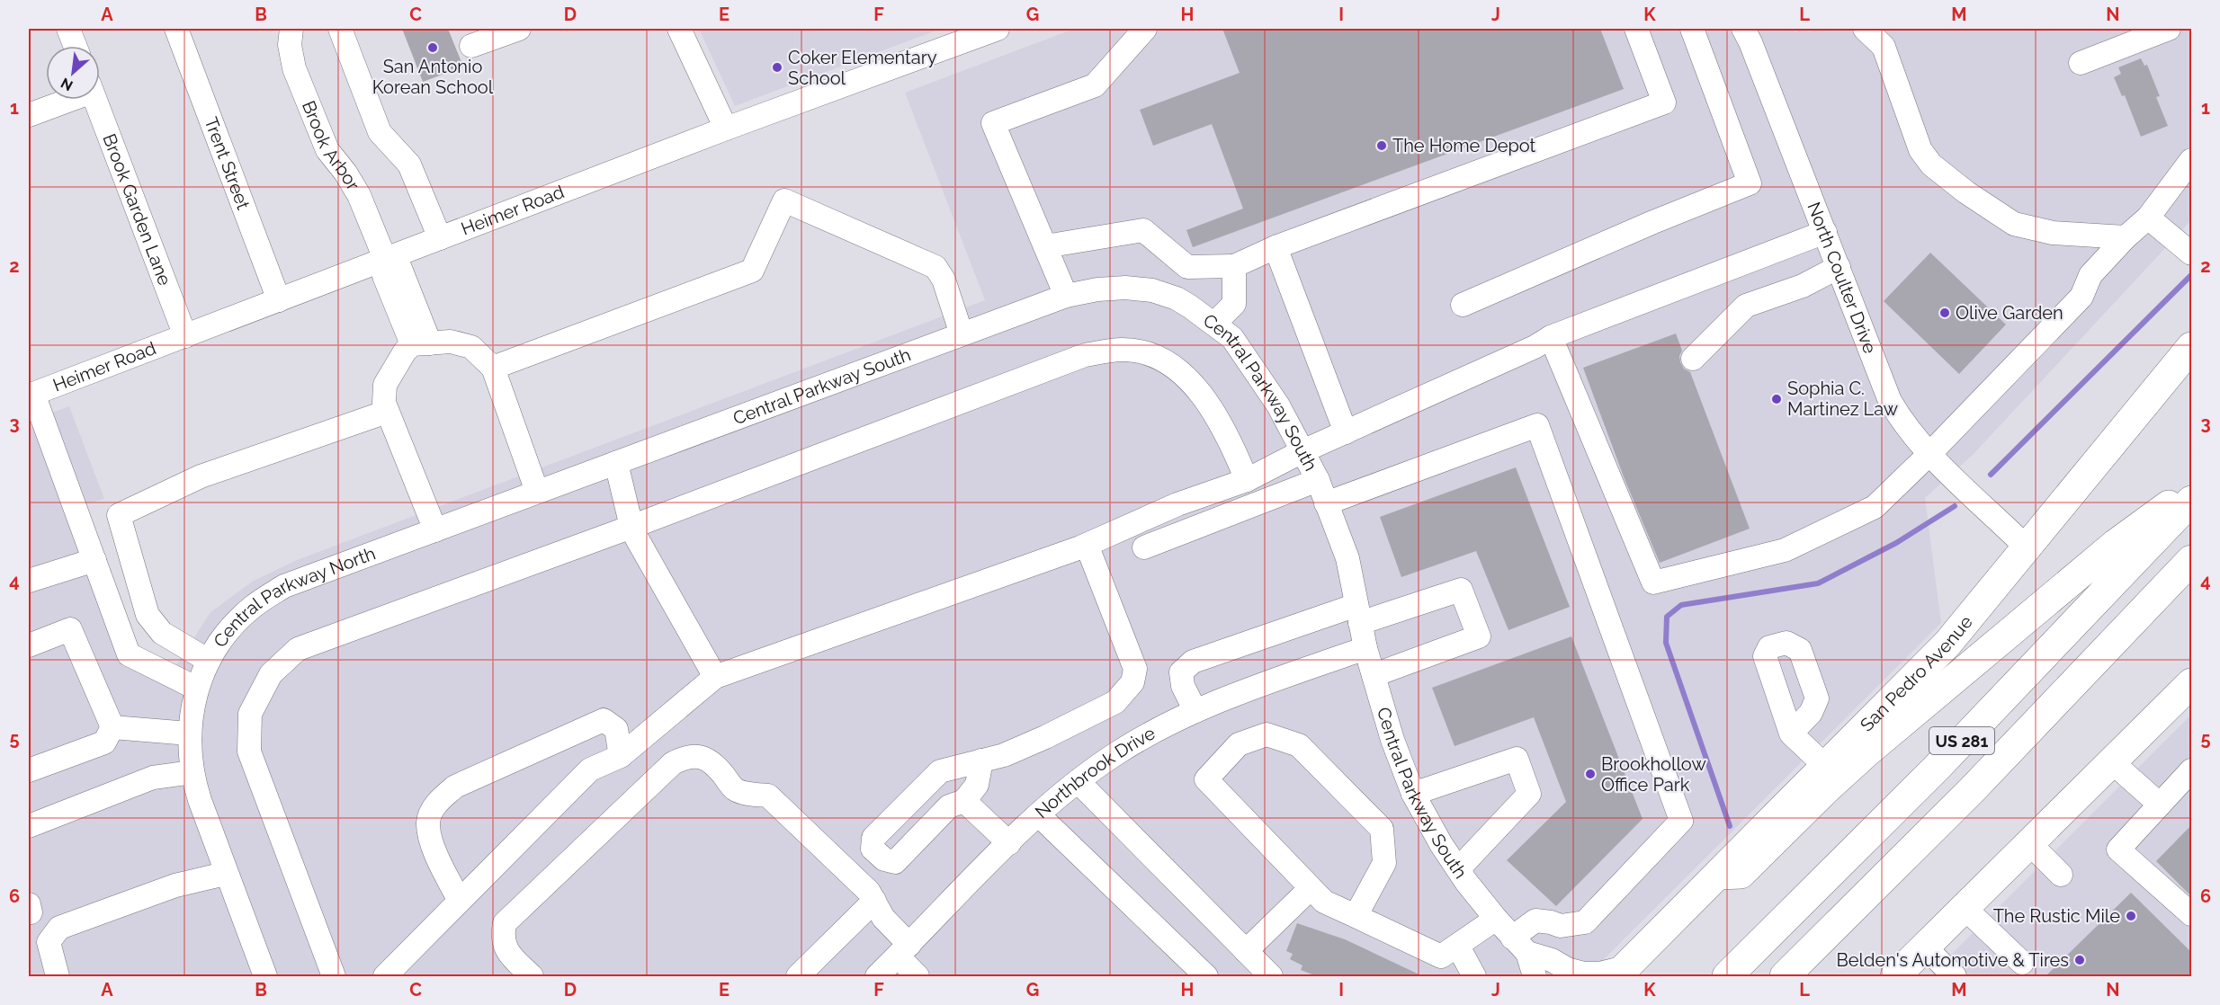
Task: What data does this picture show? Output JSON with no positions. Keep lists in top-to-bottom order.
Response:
{
  "streets": {
    "main road": ["San Pedro Avenue", "US 281"],
    "street": [
      "Brook Arbor",
      "Trent Street",
      "Brook Garden Lane",
      "Heimer Road",
      "North Coulter Drive",
      "Central Parkway South",
      "Central Parkway North",
      "Northbrook Drive"
    ]
  },
  "crossings": [
    ["Brook Arbor", "Heimer Road"],
    ["Trent Street", "Heimer Road"],
    ["Brook Garden Lane", "Heimer Road"],
    ["North Coulter Drive", "San Pedro Avenue"],
    ["Central Parkway South", "Central Parkway North"],
    ["Central Parkway South", "San Pedro Avenue"],
    ["Central Parkway South", "Northbrook Drive"]
  ],
  "places": [
    "San Antonio Korean School",
    "Coker Elementary School",
    "The Home Depot",
    "Olive Garden",
    "Sophia C. Martinez Law",
    "Brookhollow Office Park",
    "The Rustic Mile",
    "Belden's Automotive & Tires"
  ],
  "north": "bottom left",
  "grid": {
    "columns": [
      "A",
      "B",
      "C",
      "D",
      "E",
      "F",
      "G",
      "H",
      "I",
      "J",
      "K",
      "L",
      "M",
      "N"
    ],
    "rows": [
      "1",
      "2",
      "3",
      "4",
      "5",
      "6"
    ]
  }
}
